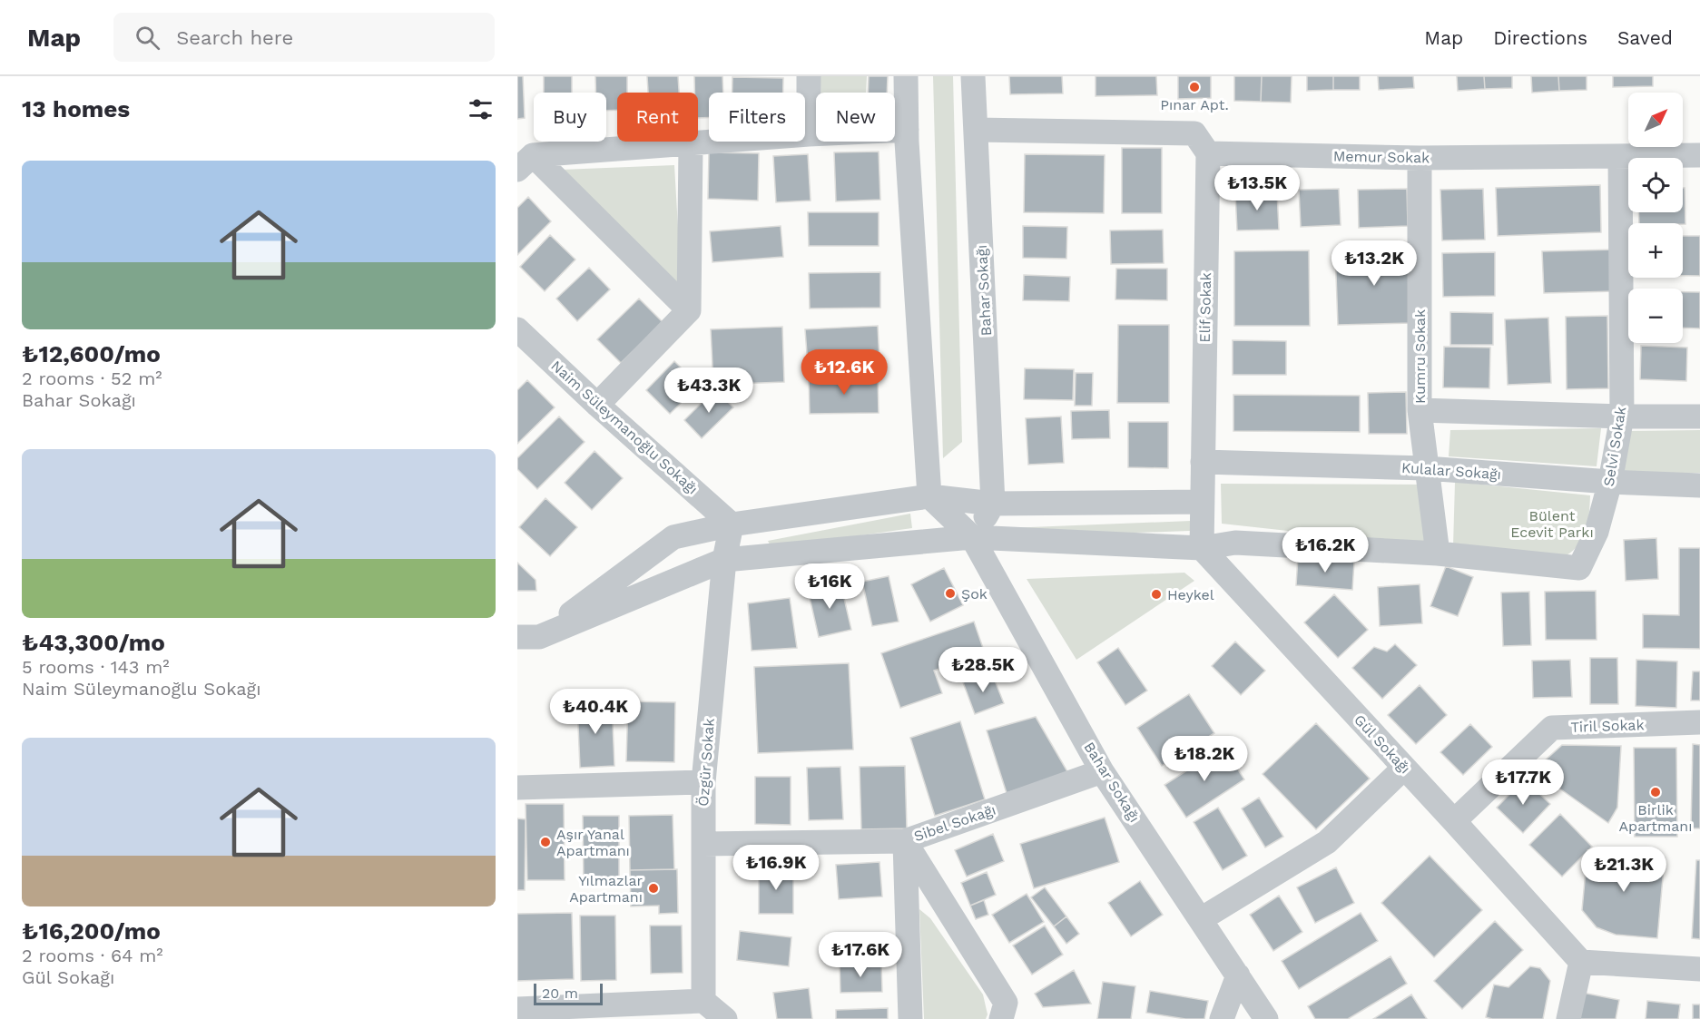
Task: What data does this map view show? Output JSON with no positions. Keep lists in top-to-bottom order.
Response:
{
  "streets": {
    "street": [
      "Memur Sokak",
      "Bahar Sokağı",
      "Elif Sokak",
      "Kumru Sokak",
      "Naim Süleymanoğlu Sokağı",
      "Selvi Sokak",
      "Kulalar Sokağı",
      "Tiril Sokak",
      "Gül Sokağı",
      "Özgür Sokak",
      "Sibel Sokağı"
    ]
  },
  "crossings": [
    ["Memur Sokak", "Elif Sokak"],
    ["Memur Sokak", "Kumru Sokak"],
    ["Memur Sokak", "Selvi Sokak"],
    ["Bahar Sokağı", "Sibel Sokağı"],
    ["Elif Sokak", "Kulalar Sokağı"],
    ["Kumru Sokak", "Selvi Sokak"],
    ["Kumru Sokak", "Kulalar Sokağı"],
    ["Naim Süleymanoğlu Sokağı", "Özgür Sokak"],
    ["Selvi Sokak", "Kulalar Sokağı"],
    ["Tiril Sokak", "Gül Sokağı"],
    ["Özgür Sokak", "Sibel Sokağı"]
  ],
  "parks": ["Bülent Ecevit Parkı"],
  "places": [
    "Pınar Apt.",
    "Şok",
    "Heykel",
    "Birlik Apartmanı",
    "Aşır Yanal Apartmanı",
    "Yılmazlar Apartmanı"
  ],
  "scale_bar": "20 m",
  "north": "top right",
  "page": {
    "header": "Map",
    "search": "Search here",
    "nav": ["Map", "Directions", "Saved"],
    "heading": "13 homes",
    "map_buttons": ["+", "−"],
    "chip": [
      "Buy",
      "Rent",
      "Filters",
      "New"
    ],
    "list": [
      {
        "name": "₺12,600/mo",
        "note": "2 rooms · 52 m² · Bahar Sokağı"
      },
      {
        "name": "₺43,300/mo",
        "note": "5 rooms · 143 m² · Naim Süleymanoğlu Sokağı"
      },
      {
        "name": "₺16,200/mo",
        "note": "2 rooms · 64 m² · Gül Sokağı"
      }
    ],
    "price": [
      "₺13.5K",
      "₺13.2K",
      "₺12.6K",
      "₺43.3K",
      "₺16.2K",
      "₺16K",
      "₺28.5K",
      "₺40.4K",
      "₺18.2K",
      "₺17.7K",
      "₺16.9K",
      "₺21.3K",
      "₺17.6K"
    ],
    "scale": "20 m"
  }
}
